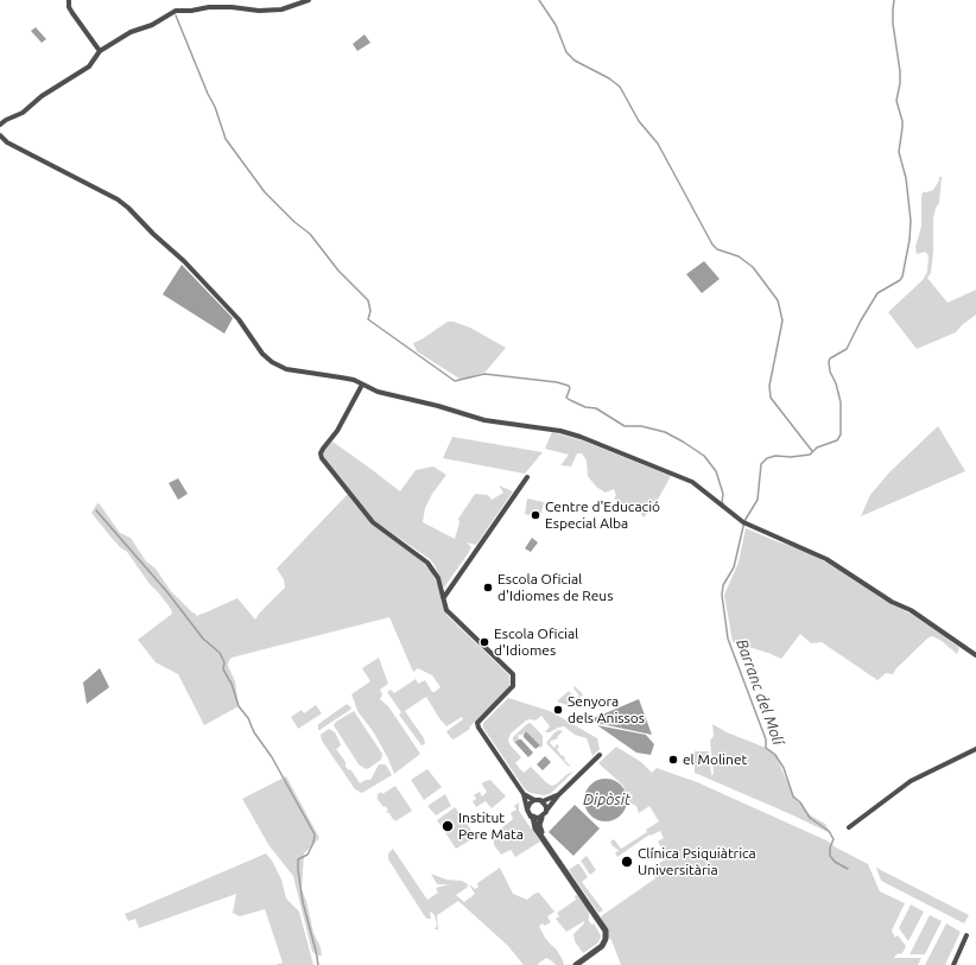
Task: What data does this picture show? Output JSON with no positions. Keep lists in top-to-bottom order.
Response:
{
  "water": ["Barranc del Molí", "Dipòsit"],
  "places": [
    "Centre d'Educació Especial Alba",
    "Escola Oficial d'Idiomes de Reus",
    "Escola Oficial d'Idiomes",
    "Senyora dels Anissos",
    "el Molinet",
    "Institut Pere Mata",
    "Clínica Psiquiàtrica Universitària"
  ]
}
